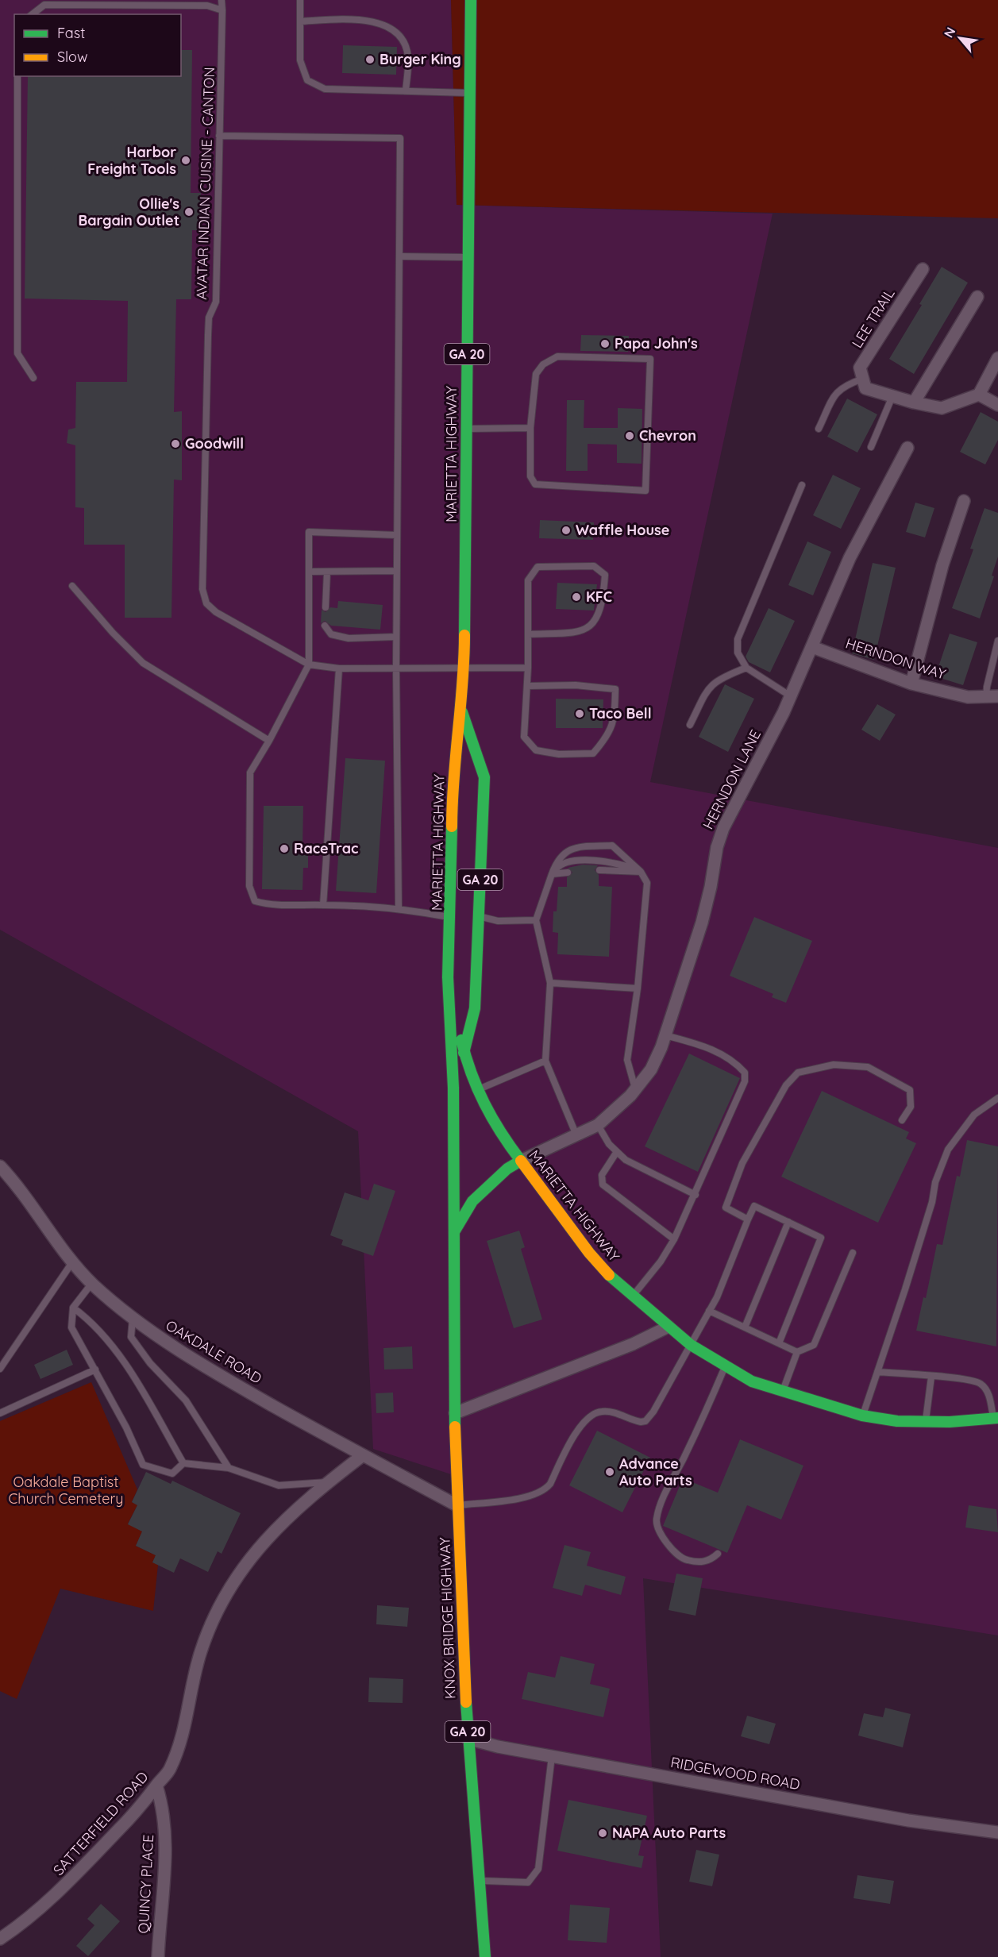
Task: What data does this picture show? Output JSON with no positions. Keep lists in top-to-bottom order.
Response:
{
  "streets": {
    "main road": ["GA 20", "MARIETTA HIGHWAY", "KNOX BRIDGE HIGHWAY"],
    "street": [
      "LEE TRAIL",
      "HERNDON WAY",
      "HERNDON LANE",
      "OAKDALE ROAD",
      "RIDGEWOOD ROAD",
      "SATTERFIELD ROAD",
      "QUINCY PLACE"
    ],
    "lane": ["AVATAR INDIAN CUISINE - CANTON"]
  },
  "crossings": [
    ["MARIETTA HIGHWAY", "HERNDON LANE"],
    ["MARIETTA HIGHWAY", "OAKDALE ROAD"],
    ["MARIETTA HIGHWAY", "KNOX BRIDGE HIGHWAY"],
    ["HERNDON WAY", "HERNDON LANE"],
    ["OAKDALE ROAD", "KNOX BRIDGE HIGHWAY"],
    ["OAKDALE ROAD", "SATTERFIELD ROAD"],
    ["KNOX BRIDGE HIGHWAY", "RIDGEWOOD ROAD"],
    ["SATTERFIELD ROAD", "QUINCY PLACE"]
  ],
  "parks": ["Oakdale Baptist Church Cemetery"],
  "places": [
    "Burger King",
    "Harbor Freight Tools",
    "Ollie's Bargain Outlet",
    "Papa John's",
    "Chevron",
    "Goodwill",
    "Waffle House",
    "KFC",
    "Taco Bell",
    "RaceTrac",
    "Advance Auto Parts",
    "NAPA Auto Parts"
  ],
  "legend": ["Fast", "Slow"],
  "north": "top left"
}
